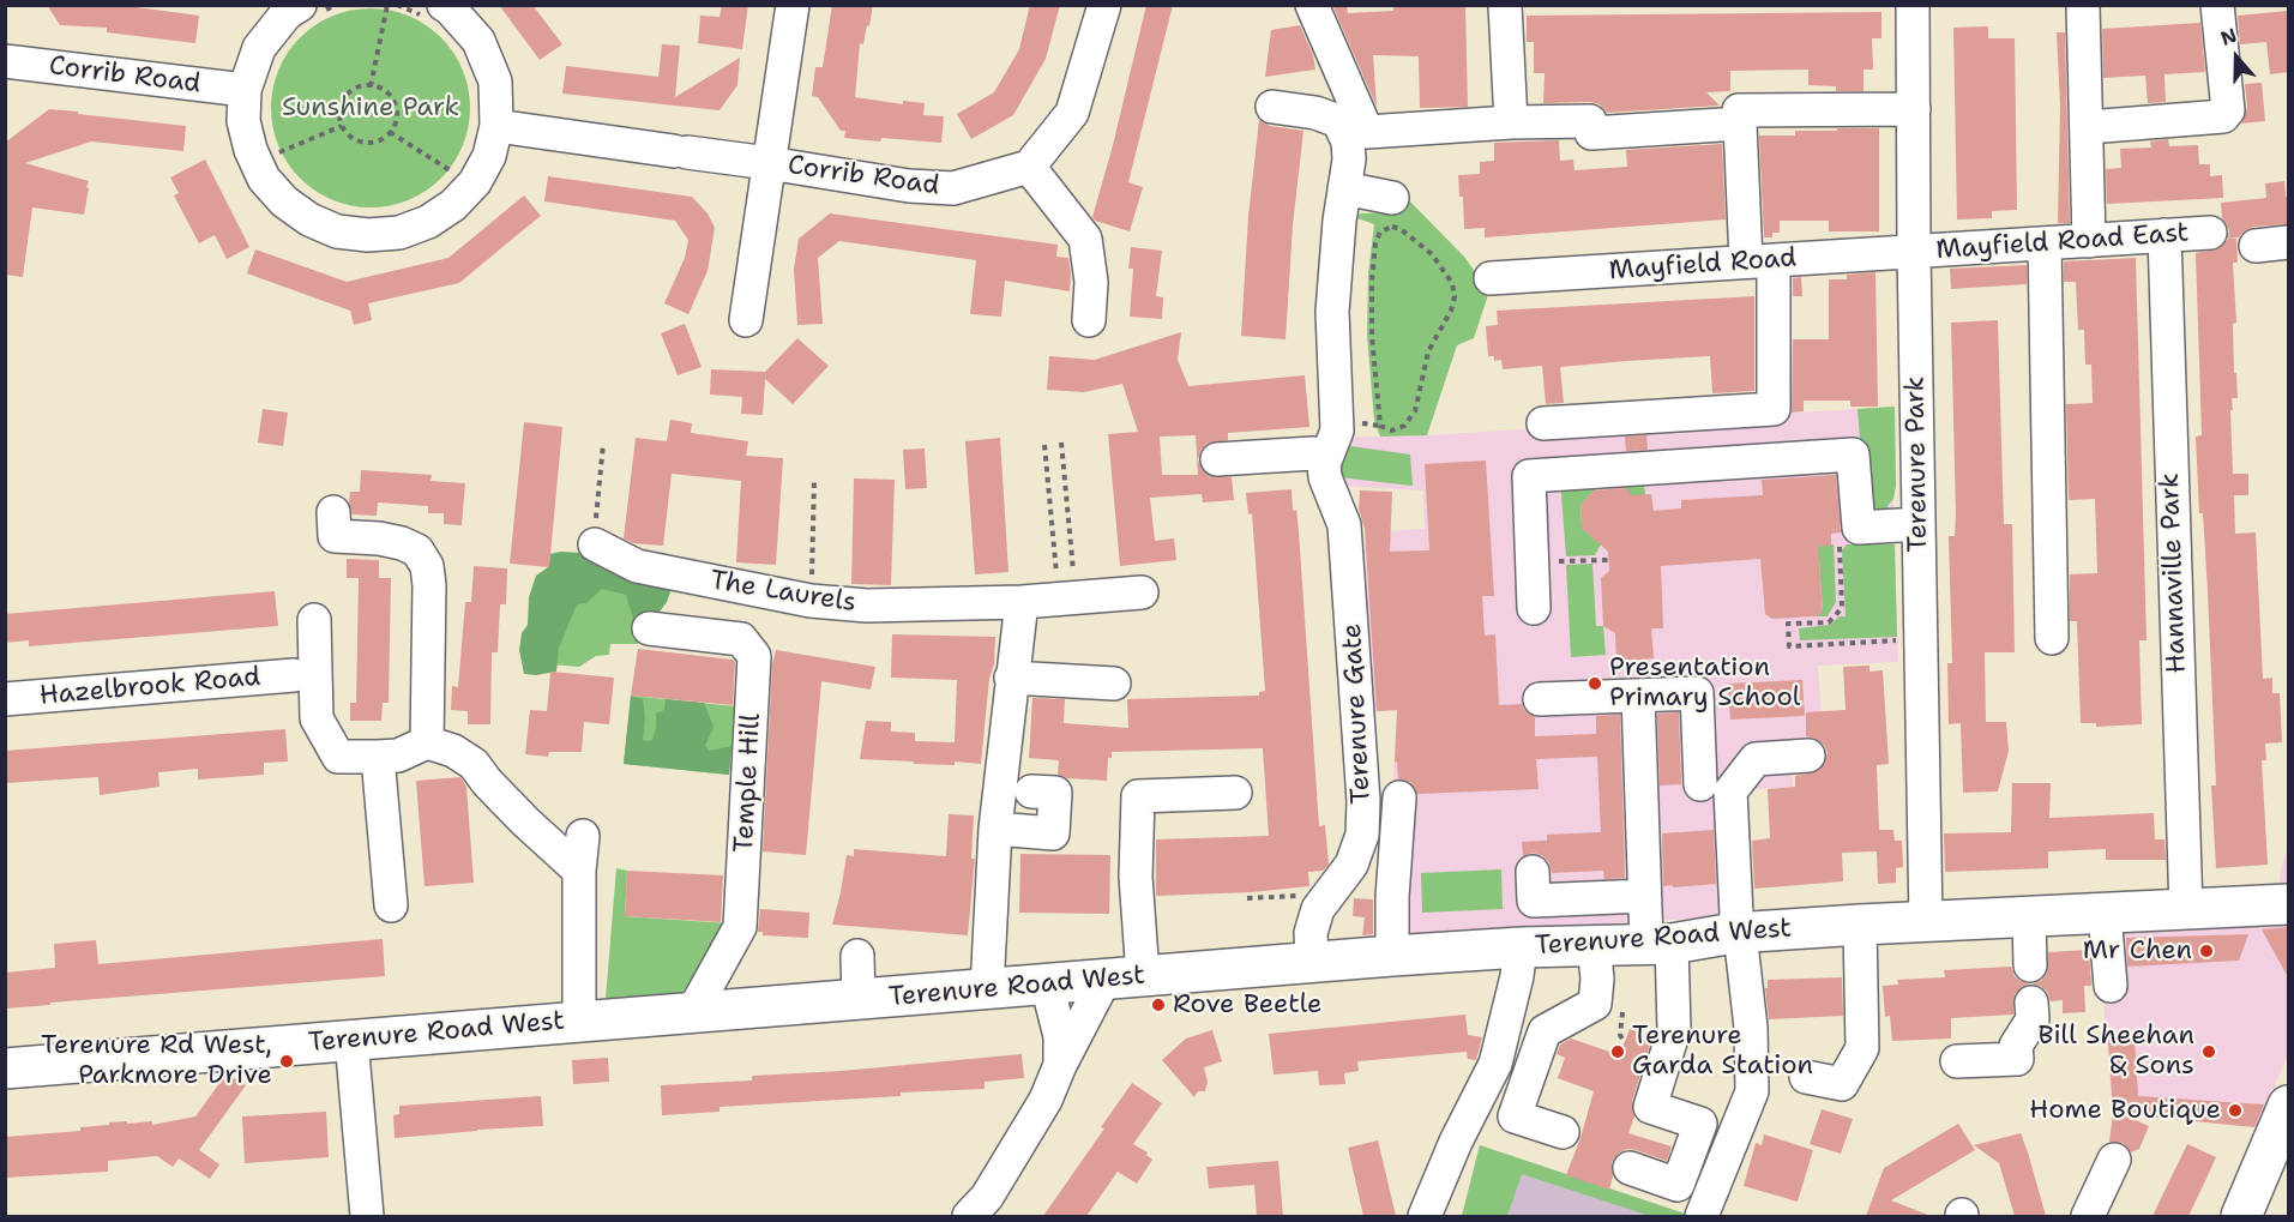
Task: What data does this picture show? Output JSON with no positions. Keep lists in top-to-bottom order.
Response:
{
  "streets": {
    "main road": ["Terenure Road West"],
    "street": [
      "Corrib Road",
      "Mayfield Road East",
      "Mayfield Road",
      "Terenure Park",
      "Hannaville Park",
      "The Laurels",
      "Hazelbrook Road",
      "Terenure Gate",
      "Temple Hill"
    ]
  },
  "crossings": [
    ["Mayfield Road East", "Mayfield Road"],
    ["Mayfield Road East", "Terenure Park"],
    ["Mayfield Road East", "Hannaville Park"],
    ["Mayfield Road", "Terenure Park"],
    ["Terenure Park", "Terenure Road West"],
    ["Hannaville Park", "Terenure Road West"],
    ["Terenure Gate", "Terenure Road West"],
    ["Temple Hill", "Terenure Road West"]
  ],
  "parks": ["Sunshine Park"],
  "places": [
    "Presentation Primary School",
    "Mr Chen",
    "Rove Beetle",
    "Terenure Garda Station",
    "Bill Sheehan & Sons",
    "Terenure Rd West, Parkmore Drive",
    "Home Boutique"
  ],
  "north": "top"
}
